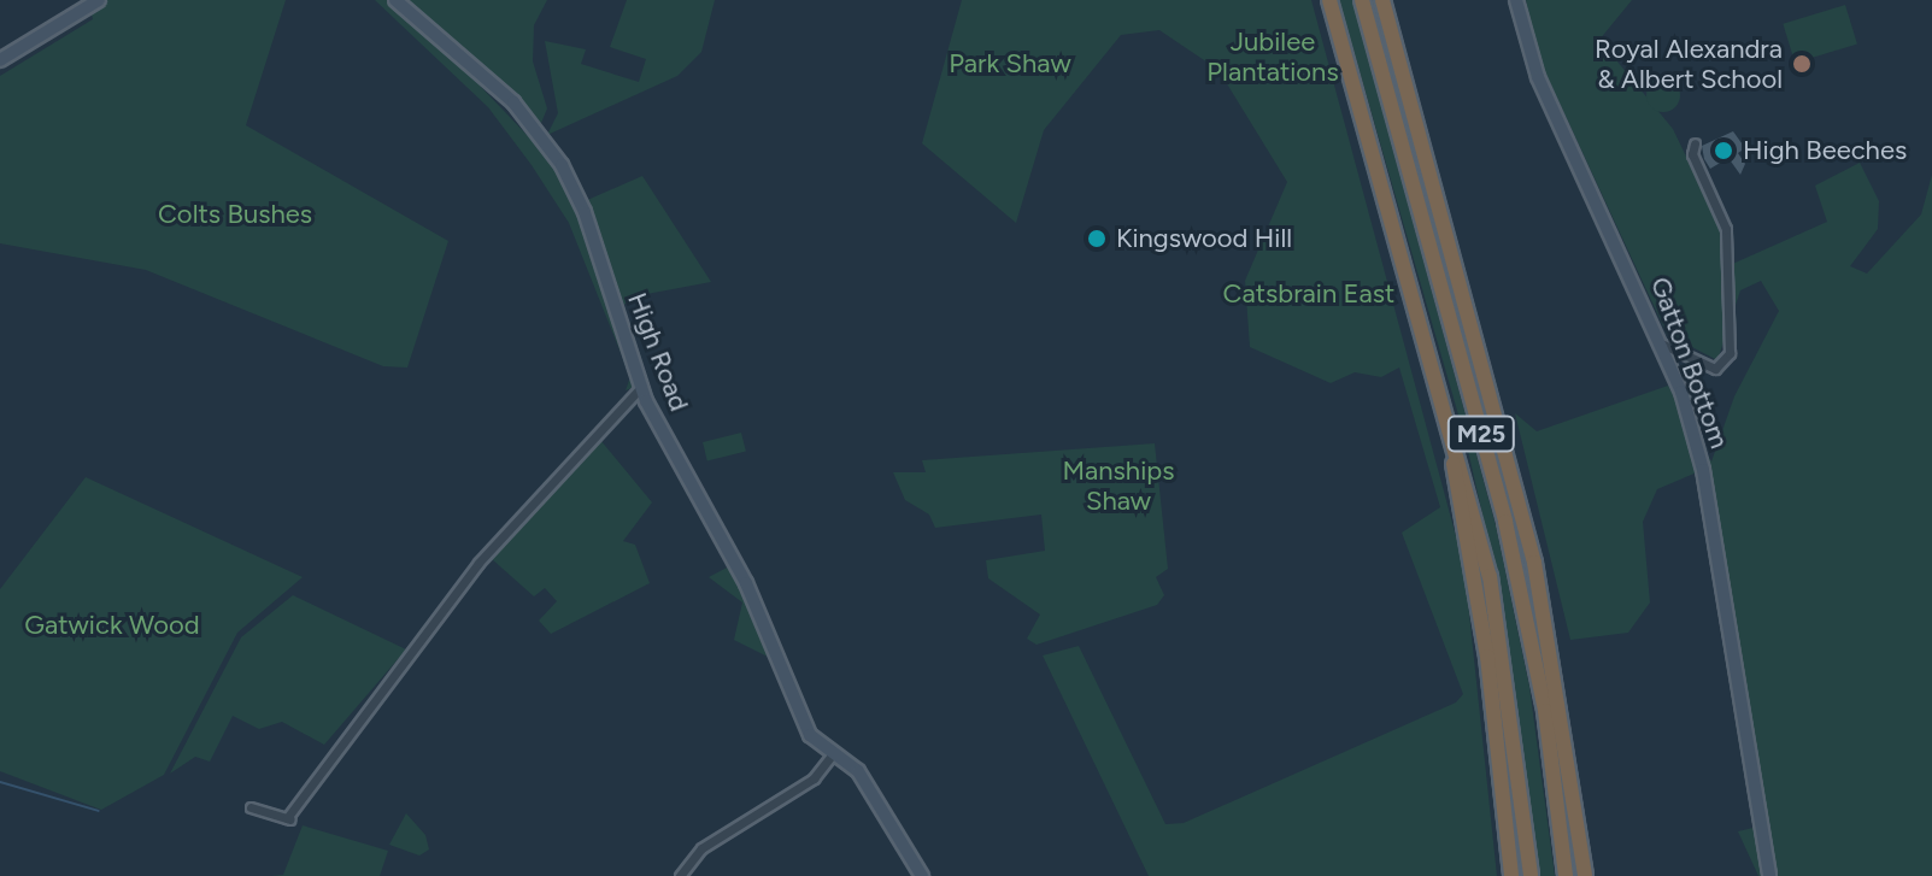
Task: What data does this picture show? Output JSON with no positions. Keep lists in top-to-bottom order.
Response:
{
  "streets": {
    "highway": ["M25"],
    "street": ["High Road", "Gatton Bottom"]
  },
  "parks": [
    "Jubilee Plantations",
    "Park Shaw",
    "Colts Bushes",
    "Catsbrain East",
    "Manships Shaw",
    "Gatwick Wood"
  ],
  "places": ["Royal Alexandra & Albert School", "High Beeches", "Kingswood Hill"]
}
